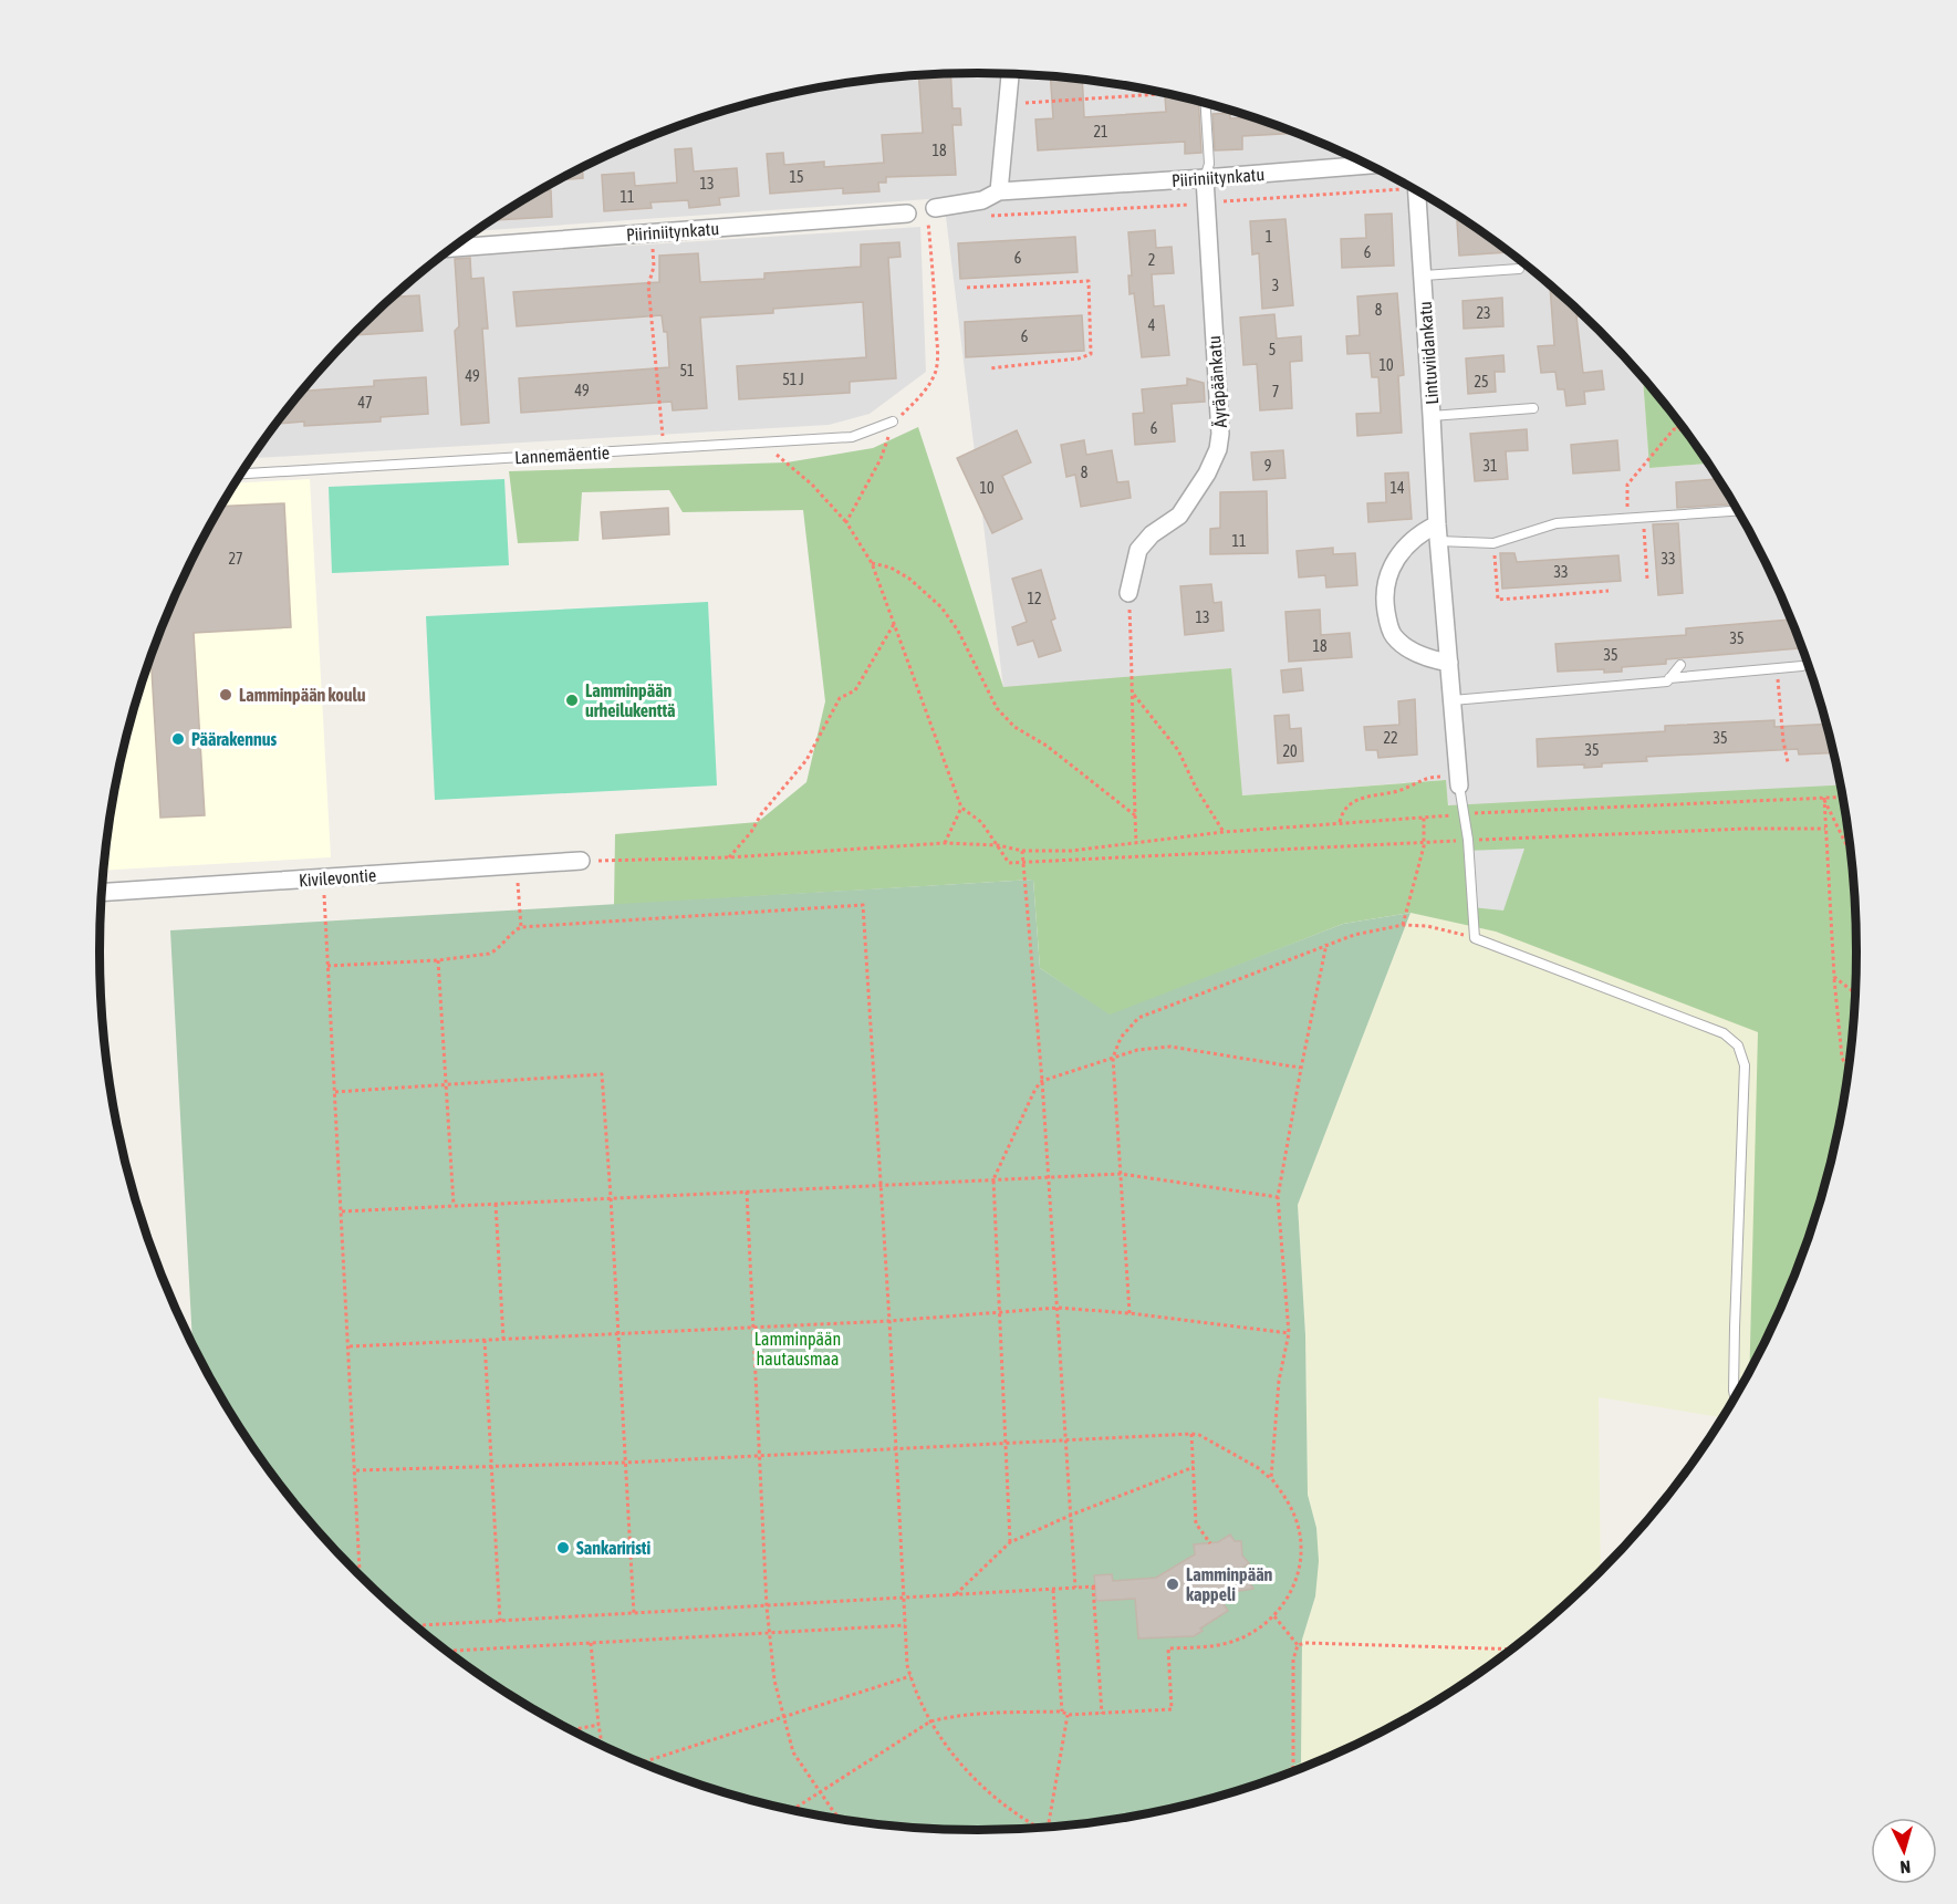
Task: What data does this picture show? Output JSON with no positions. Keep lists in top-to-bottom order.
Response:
{
  "streets": {
    "street": [
      "Piiriniitynkatu",
      "Lintuviidankatu",
      "Äyräpäänkatu",
      "Kivilevontie"
    ],
    "lane": ["Lannemäentie"]
  },
  "crossings": [
    ["Piiriniitynkatu", "Äyräpäänkatu"]
  ],
  "parks": ["Lamminpään hautausmaa"],
  "places": [
    "Lamminpään koulu",
    "Lamminpään urheilukenttä",
    "Päärakennus",
    "Sankariristi",
    "Lamminpään kappeli"
  ],
  "house_numbers": [
    "21",
    "18",
    "15",
    "13",
    "11",
    "1",
    "6",
    "6",
    "2",
    "3",
    "8",
    "23",
    "4",
    "6",
    "5",
    "10",
    "51",
    "49",
    "51 J",
    "25",
    "49",
    "7",
    "47",
    "6",
    "9",
    "31",
    "8",
    "10",
    "14",
    "11",
    "27",
    "33",
    "33",
    "12",
    "13",
    "35",
    "18",
    "35",
    "22",
    "35",
    "35",
    "20"
  ],
  "north": "bottom"
}
